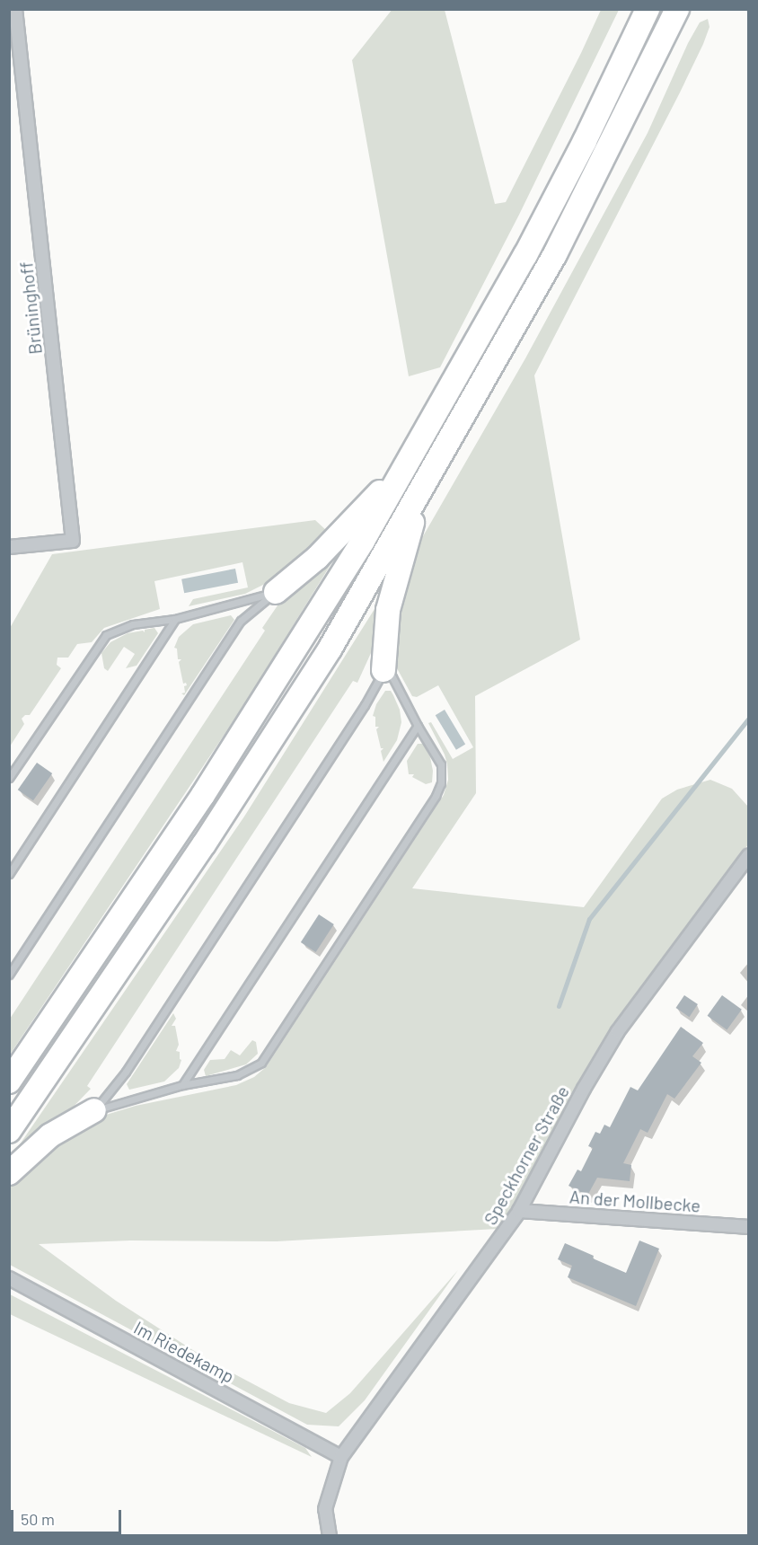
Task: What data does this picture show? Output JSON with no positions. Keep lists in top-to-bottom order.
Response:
{
  "streets": {
    "street": [
      "Brüninghoff",
      "Speckhorner Straße",
      "An der Mollbecke",
      "Im Riedekamp"
    ]
  },
  "crossings": [
    ["Speckhorner Straße", "An der Mollbecke"],
    ["Speckhorner Straße", "Im Riedekamp"]
  ],
  "scale_bar": "50 m"
}
